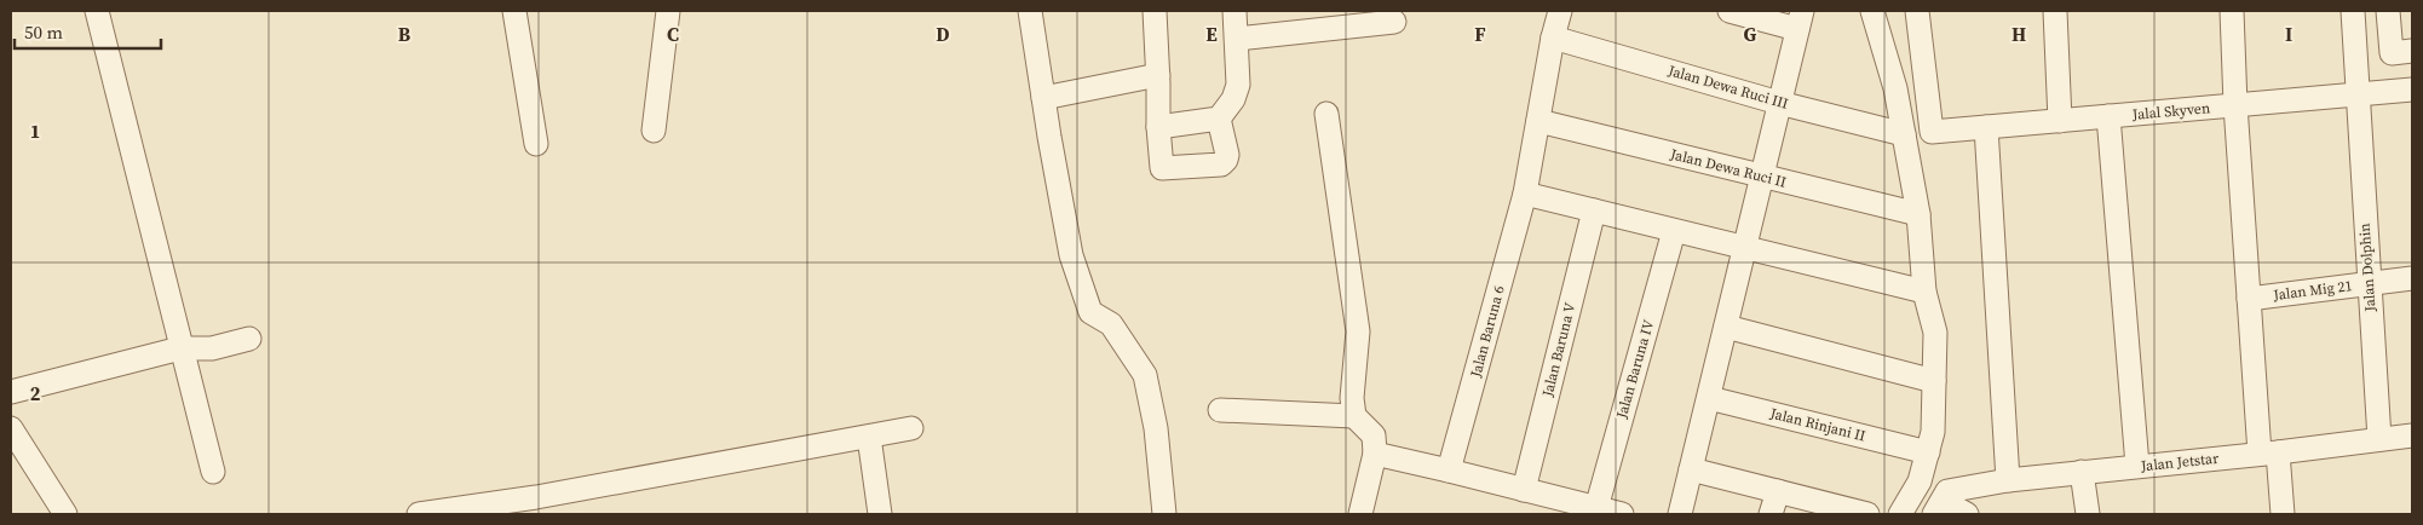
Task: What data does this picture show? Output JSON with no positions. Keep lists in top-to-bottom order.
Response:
{
  "streets": {
    "street": [
      "Jalan Dewa Ruci III",
      "Jalal Skyven",
      "Jalan Dewa Ruci II",
      "Jalan Dolphin",
      "Jalan Mig 21",
      "Jalan Baruna 6",
      "Jalan Baruna V",
      "Jalan Baruna IV",
      "Jalan Rinjani II",
      "Jalan Jetstar"
    ]
  },
  "crossings": [
    ["Jalan Dewa Ruci III", "Jalan Baruna 6"],
    ["Jalal Skyven", "Jalan Dolphin"],
    ["Jalan Dewa Ruci II", "Jalan Baruna 6"],
    ["Jalan Dolphin", "Jalan Mig 21"],
    ["Jalan Dolphin", "Jalan Jetstar"]
  ],
  "scale_bar": "50 m",
  "grid": {
    "columns": [
      "B",
      "C",
      "D",
      "E",
      "F",
      "G",
      "H",
      "I"
    ],
    "rows": ["1", "2"]
  }
}
